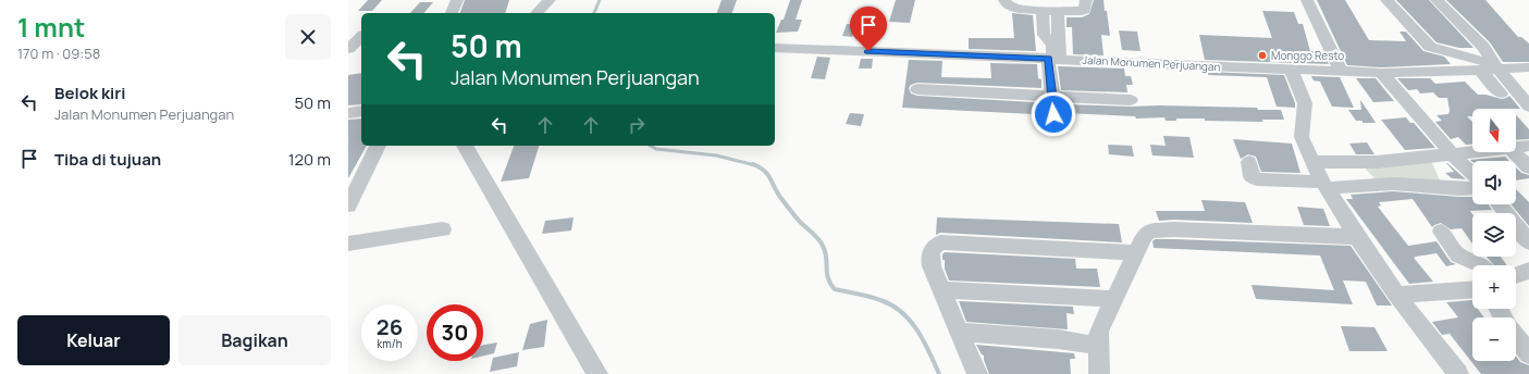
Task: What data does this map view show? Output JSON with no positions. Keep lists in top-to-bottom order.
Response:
{
  "streets": {
    "street": ["Jalan Monumen Perjuangan"]
  },
  "places": ["Monggo Resto"],
  "north": "bottom",
  "page": {
    "heading": ["1 mnt", "170 m · 09:58"],
    "turn": ["50 m", "Jalan Monumen Perjuangan"],
    "list": [
      {
        "name": "Belok kiri",
        "note": "Jalan Monumen Perjuangan",
        "value": "50 m"
      },
      {
        "name": "Tiba di tujuan",
        "value": "120 m"
      }
    ],
    "map_buttons": ["+", "−"],
    "speed": "26 km/h",
    "limit": "30",
    "buttons": ["Keluar", "Bagikan"]
  }
}
